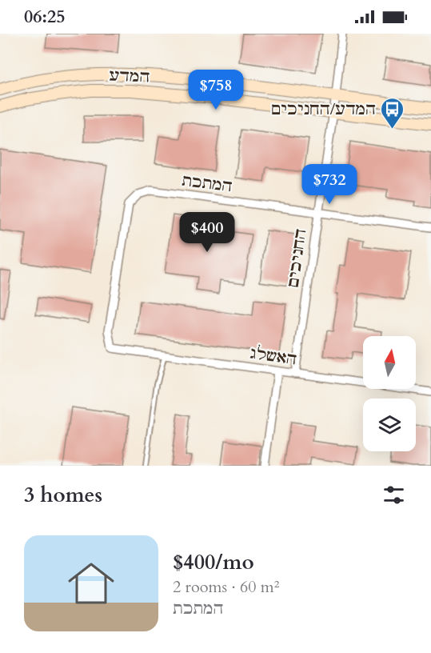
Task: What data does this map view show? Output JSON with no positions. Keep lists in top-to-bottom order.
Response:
{
  "streets": {
    "street": [
      "המדע",
      "המתכת",
      "החניכים",
      "האשלג"
    ]
  },
  "crossings": [
    ["המדע", "החניכים"],
    ["המתכת", "החניכים"],
    ["המתכת", "האשלג"],
    ["החניכים", "האשלג"]
  ],
  "places": {
    "bus stop": ["המדע/החניכים"]
  },
  "north": "top",
  "page": {
    "status": "06:25",
    "price": ["$758", "$732", "$400"],
    "heading": "3 homes",
    "list": [
      {
        "name": "$400/mo",
        "note": "2 rooms · 60 m² · המתכת"
      }
    ]
  }
}
